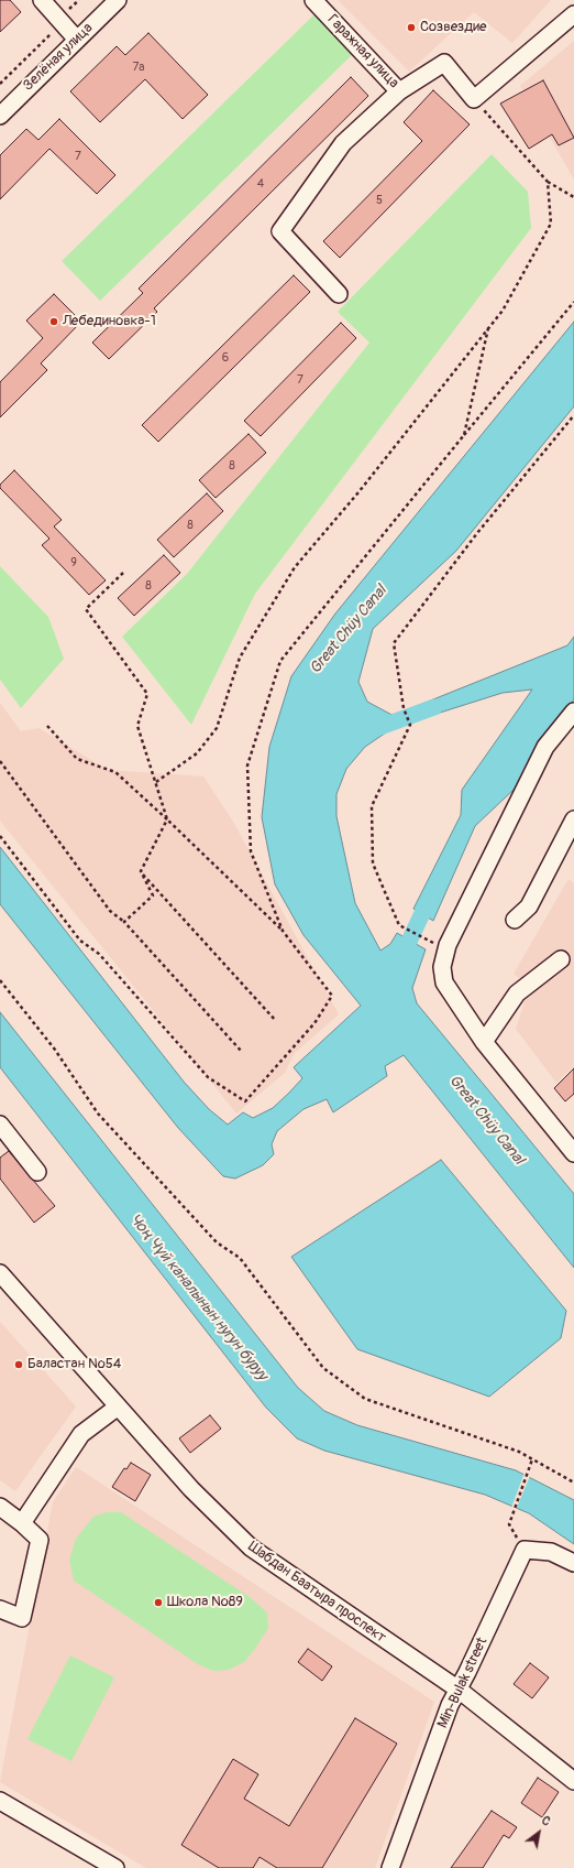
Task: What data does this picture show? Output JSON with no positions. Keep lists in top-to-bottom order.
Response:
{
  "streets": {
    "street": [
      "Гаражная улица",
      "Зелёная улица",
      "Шабдан Баатыра проспект",
      "Min-Bulak street"
    ]
  },
  "crossings": [
    ["Шабдан Баатыра проспект", "Min-Bulak street"]
  ],
  "water": ["Great Chüy Canal", "Чоң Чүй каналынын нугун буруу"],
  "places": [
    "Созвездие",
    "Лебединовка-1",
    "Баластан №54",
    "Школа №89"
  ],
  "house_numbers": [
    "7а",
    "7",
    "4",
    "5",
    "6",
    "7",
    "8",
    "8",
    "9",
    "8"
  ],
  "north": "top right"
}
